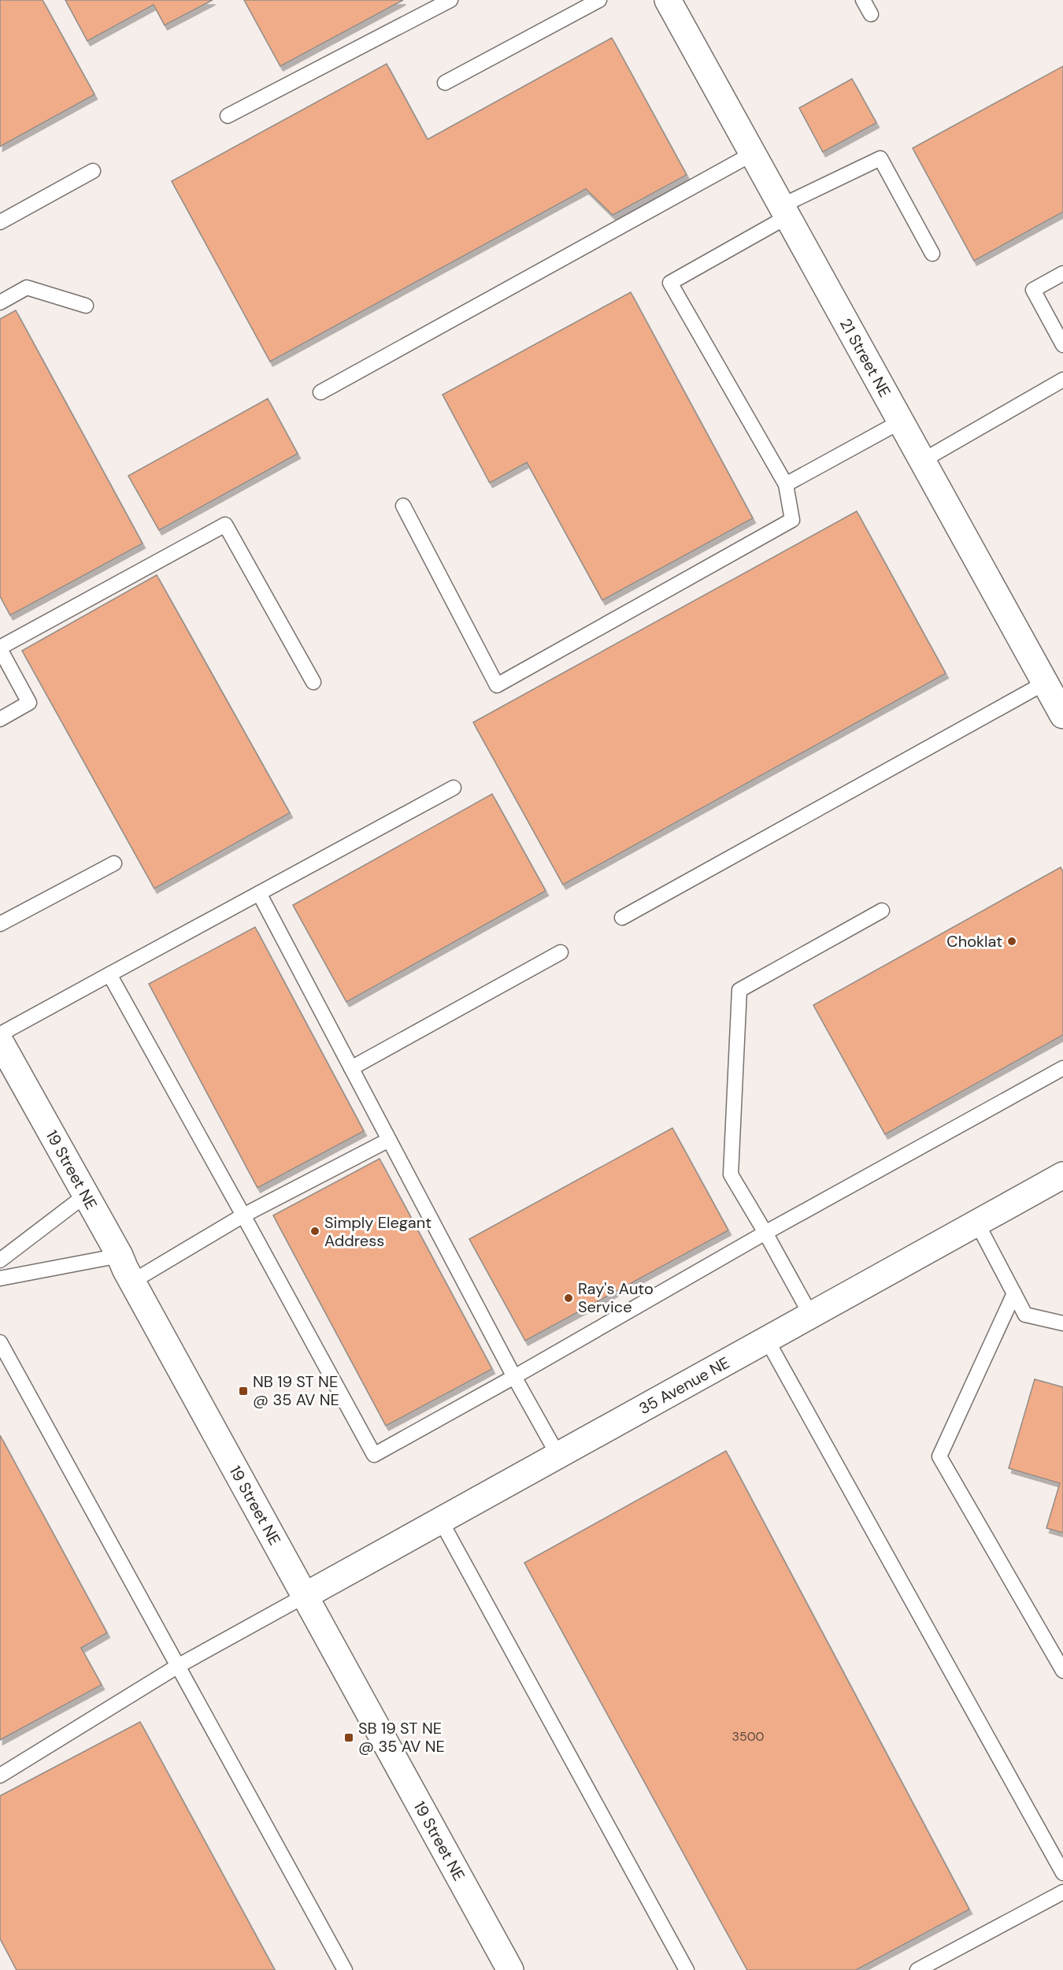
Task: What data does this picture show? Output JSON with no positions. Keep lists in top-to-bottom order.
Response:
{
  "streets": {
    "street": ["21 Street NE", "19 Street NE", "35 Avenue NE"]
  },
  "crossings": [
    ["19 Street NE", "35 Avenue NE"]
  ],
  "places": {
    "other": ["Choklat", "Simply Elegant Address", "Ray's Auto Service"],
    "transit": ["NB 19 ST NE @ 35 AV NE", "SB 19 ST NE @ 35 AV NE"]
  },
  "house_numbers": ["3500"]
}
